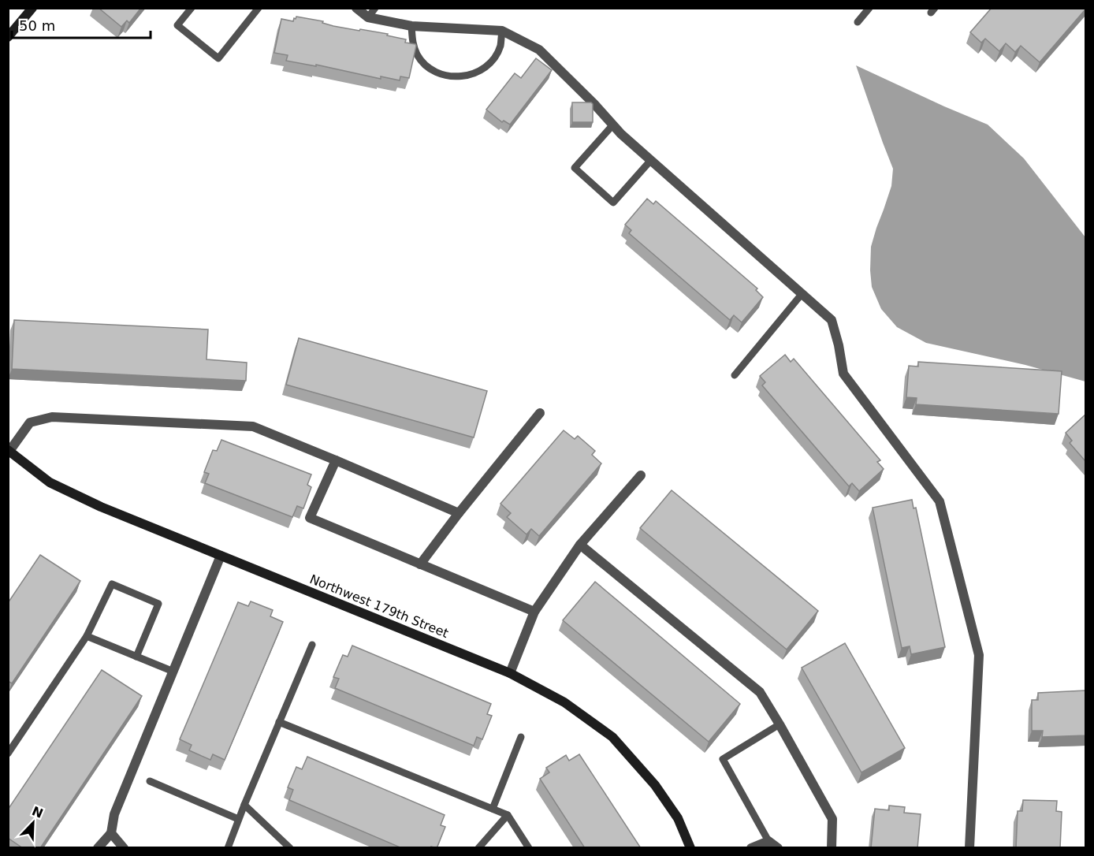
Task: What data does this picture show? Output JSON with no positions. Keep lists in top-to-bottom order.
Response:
{
  "streets": {
    "street": ["Northwest 179th Street"]
  },
  "scale_bar": "50 m",
  "north": "top right"
}
